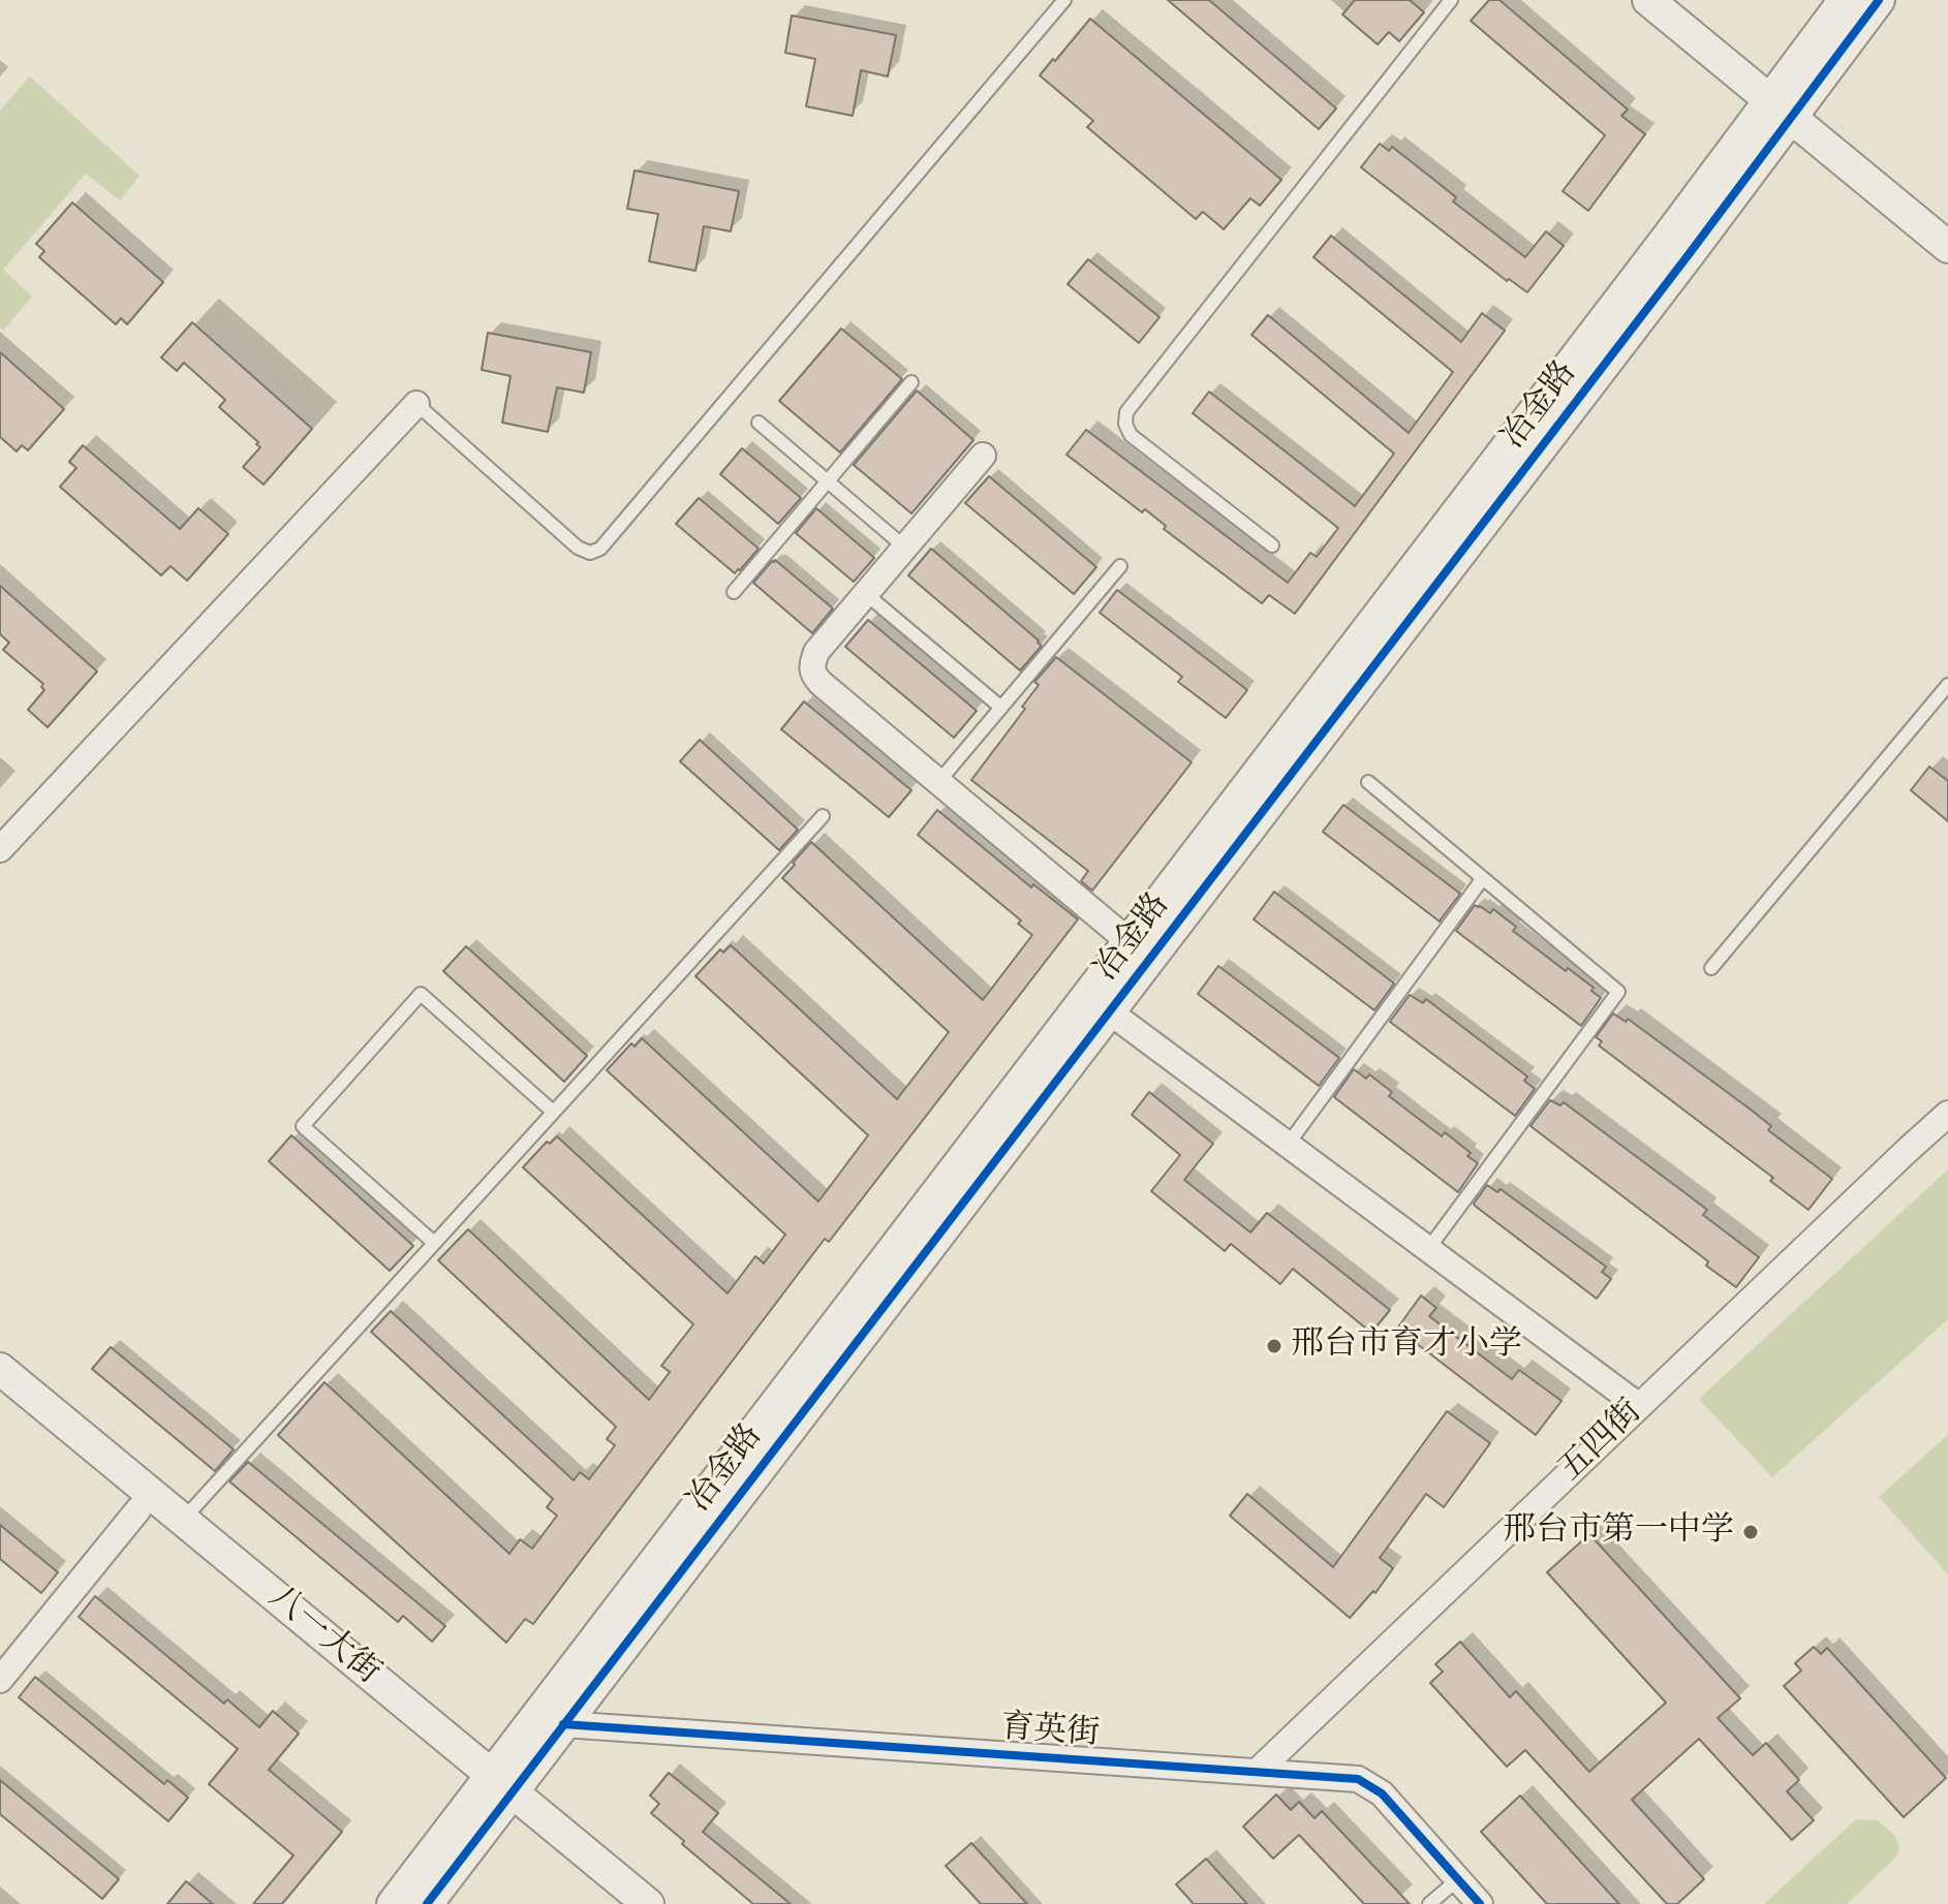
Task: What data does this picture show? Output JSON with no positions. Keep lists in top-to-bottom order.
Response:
{
  "streets": {
    "street": [
      "冶金路",
      "五四街",
      "八一大街",
      "育英街"
    ]
  },
  "crossings": [
    ["冶金路", "八一大街"],
    ["冶金路", "育英街"],
    ["五四街", "育英街"]
  ],
  "places": ["邢台市育才小学", "邢台市第一中学"]
}
